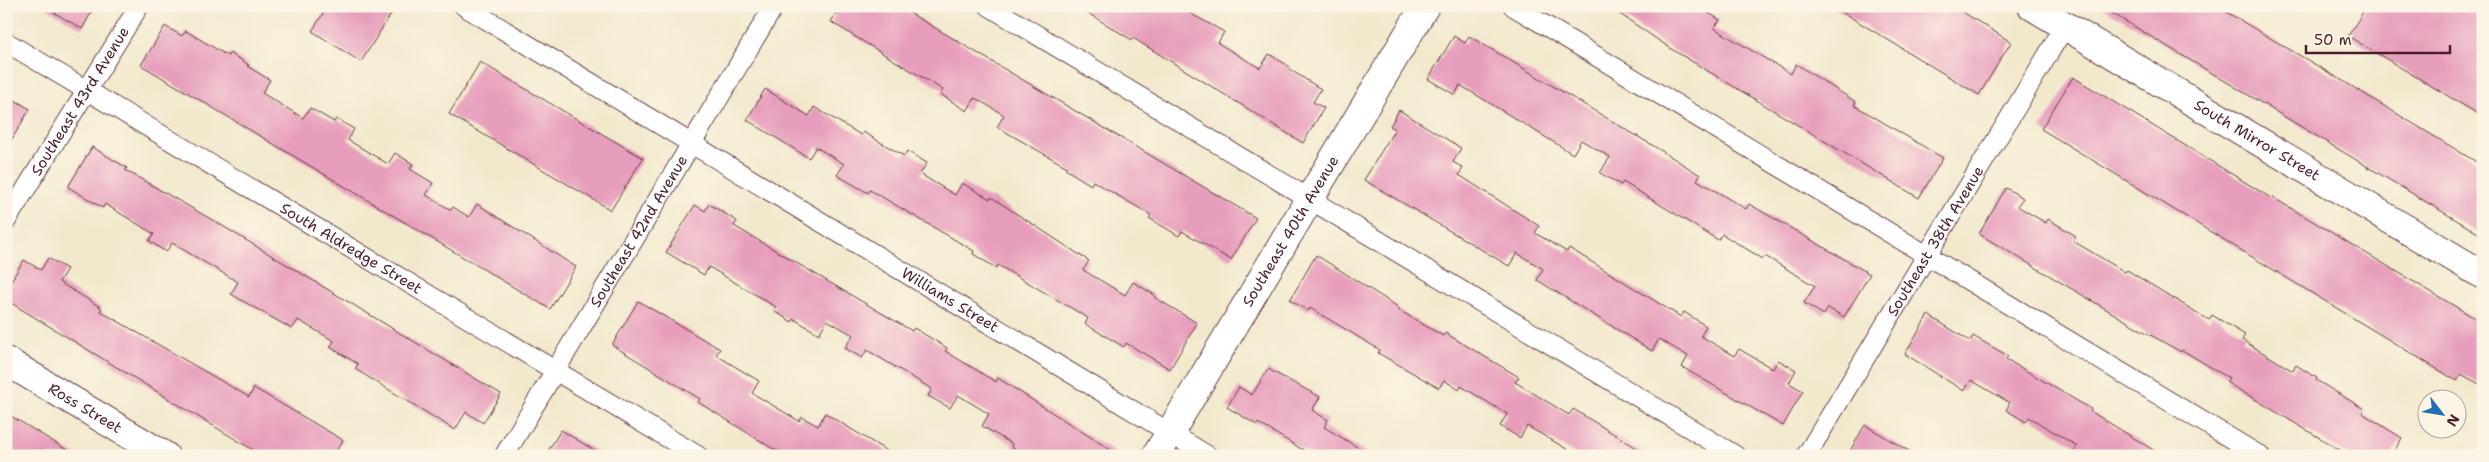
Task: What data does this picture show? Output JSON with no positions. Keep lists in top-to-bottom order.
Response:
{
  "streets": {
    "street": [
      "Southeast 43rd Avenue",
      "South Mirror Street",
      "Southeast 42nd Avenue",
      "Southeast 40th Avenue",
      "Southeast 38th Avenue",
      "South Aldredge Street",
      "Williams Street",
      "Ross Street"
    ]
  },
  "crossings": [
    ["Southeast 43rd Avenue", "South Aldredge Street"],
    ["South Mirror Street", "Southeast 38th Avenue"],
    ["Southeast 42nd Avenue", "South Aldredge Street"],
    ["Southeast 42nd Avenue", "Williams Street"],
    ["Southeast 40th Avenue", "Williams Street"]
  ],
  "scale_bar": "50 m",
  "north": "bottom right"
}
